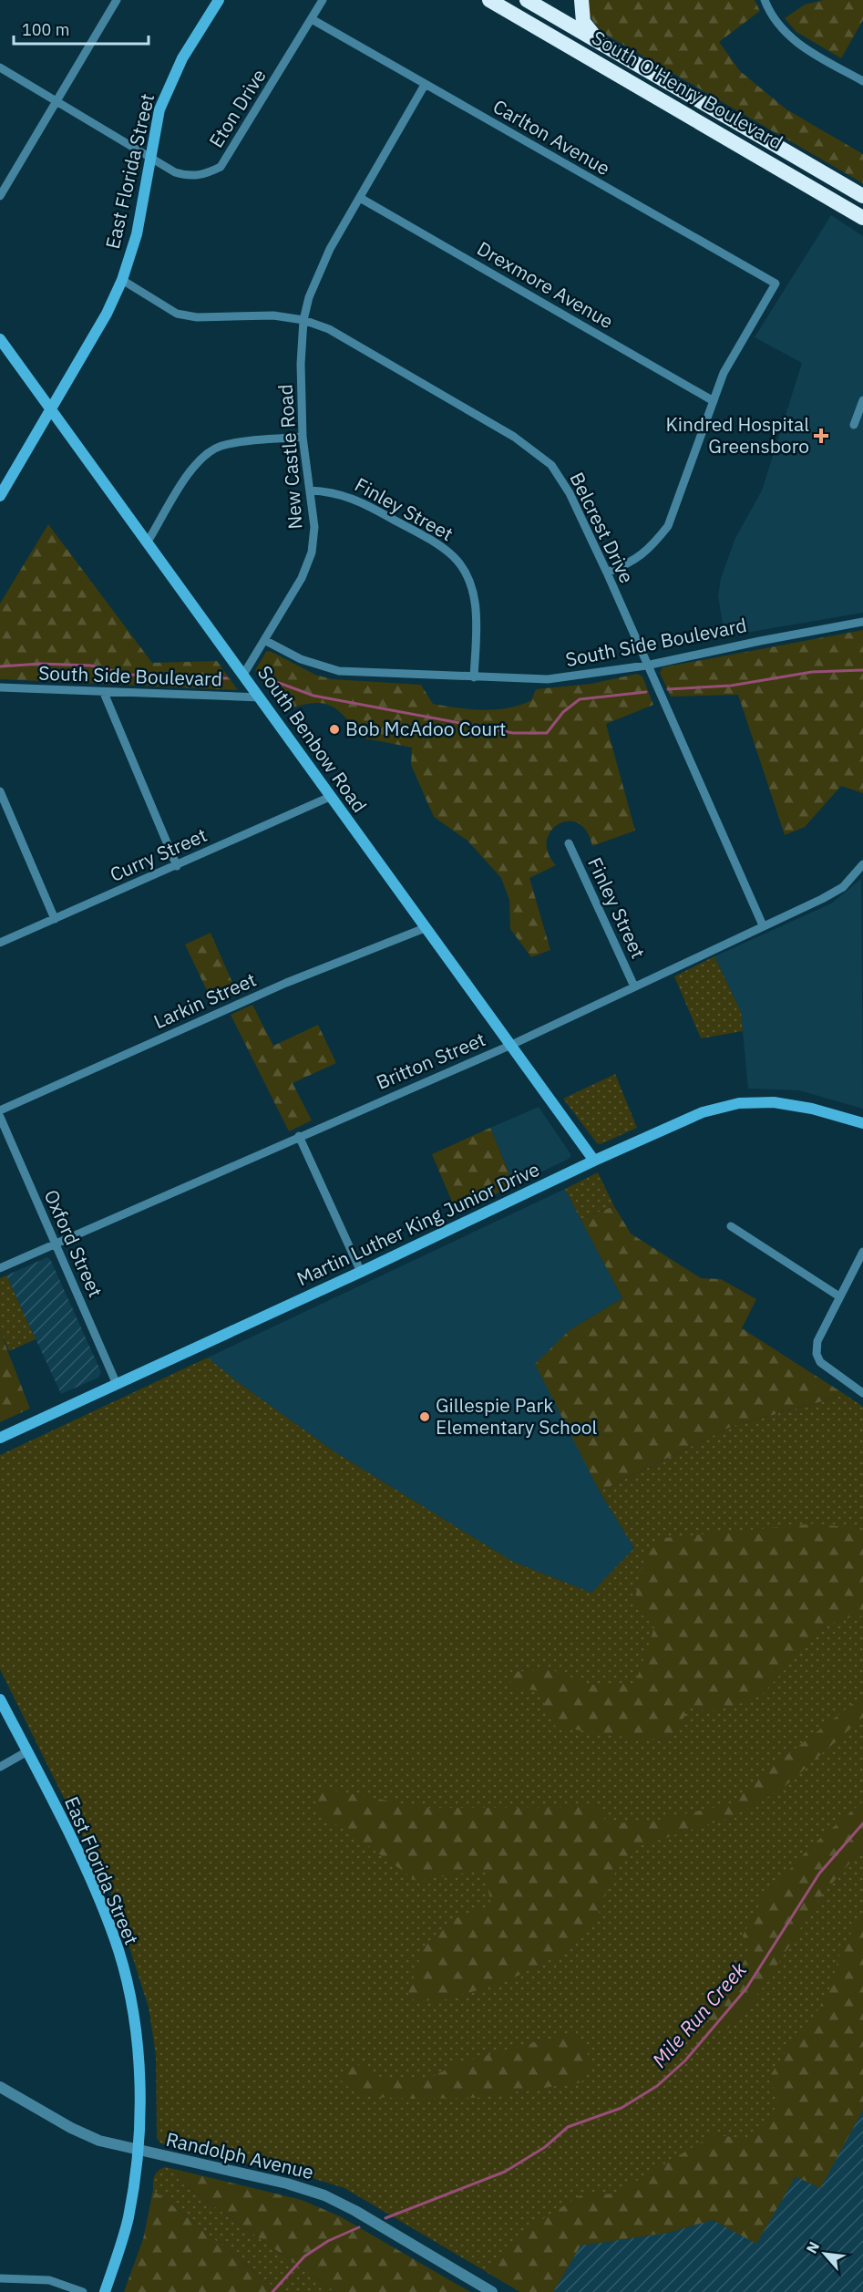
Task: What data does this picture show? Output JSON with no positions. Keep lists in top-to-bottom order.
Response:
{
  "streets": {
    "highway": ["South O'Henry Boulevard"],
    "main road": ["East Florida Street", "South Benbow Road", "Martin Luther King Junior Drive"],
    "street": [
      "Eton Drive",
      "Carlton Avenue",
      "Drexmore Avenue",
      "New Castle Road",
      "Finley Street",
      "Belcrest Drive",
      "South Side Boulevard",
      "Curry Street",
      "Larkin Street",
      "Britton Street",
      "Oxford Street",
      "Randolph Avenue"
    ]
  },
  "crossings": [
    ["Eton Drive", "Carlton Avenue"],
    ["Eton Drive", "East Florida Street"],
    ["Carlton Avenue", "Drexmore Avenue"],
    ["Carlton Avenue", "New Castle Road"],
    ["East Florida Street", "Belcrest Drive"],
    ["East Florida Street", "South Benbow Road"],
    ["East Florida Street", "Randolph Avenue"],
    ["Drexmore Avenue", "New Castle Road"],
    ["New Castle Road", "Finley Street"],
    ["New Castle Road", "Belcrest Drive"],
    ["New Castle Road", "South Side Boulevard"],
    ["New Castle Road", "South Benbow Road"],
    ["Finley Street", "South Side Boulevard"],
    ["Finley Street", "Britton Street"],
    ["Belcrest Drive", "South Side Boulevard"],
    ["Belcrest Drive", "Britton Street"],
    ["South Side Boulevard", "South Benbow Road"],
    ["South Benbow Road", "Curry Street"],
    ["South Benbow Road", "Larkin Street"],
    ["South Benbow Road", "Britton Street"],
    ["South Benbow Road", "Martin Luther King Junior Drive"],
    ["Britton Street", "Oxford Street"],
    ["Martin Luther King Junior Drive", "Oxford Street"]
  ],
  "water": ["Mile Run Creek"],
  "places": {
    "health": ["Kindred Hospital Greensboro"],
    "other": ["Bob McAdoo Court", "Gillespie Park Elementary School"]
  },
  "scale_bar": "100 m",
  "north": "top left"
}
